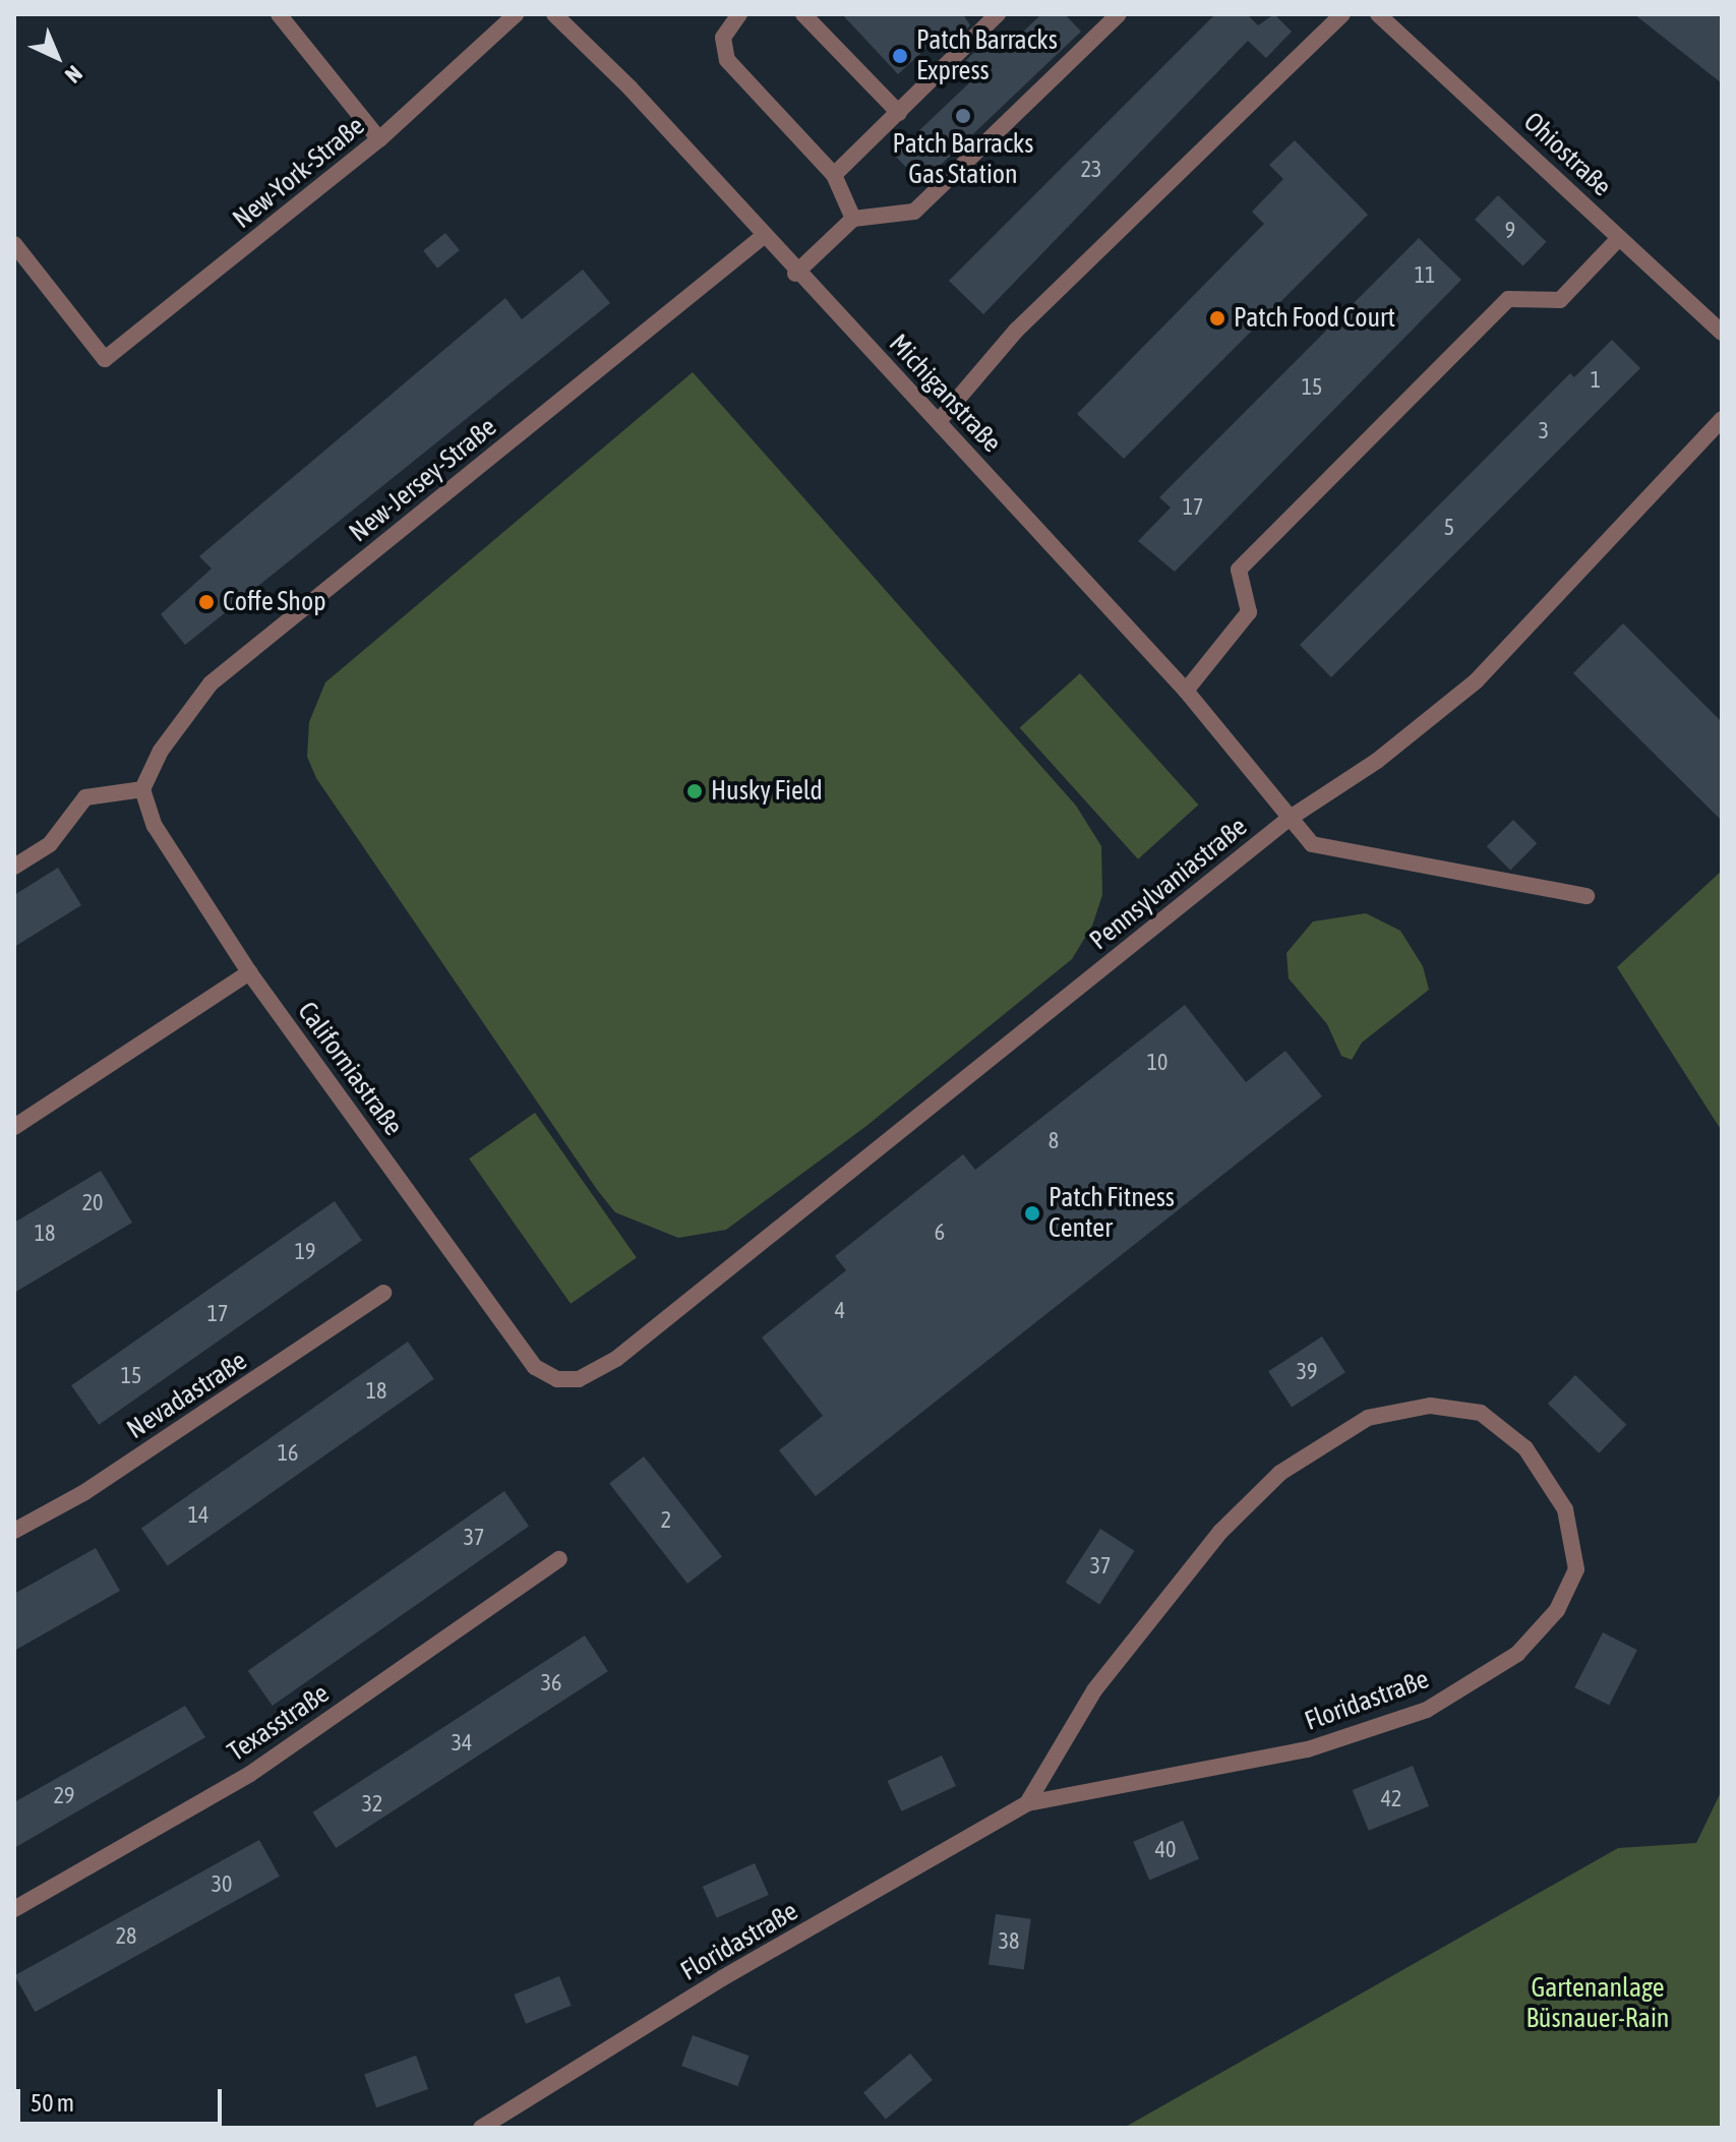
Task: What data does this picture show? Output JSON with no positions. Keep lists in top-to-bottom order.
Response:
{
  "streets": {
    "street": [
      "Ohiostraße",
      "New-York-Straße",
      "Michiganstraße",
      "New-Jersey-Straße",
      "Pennsylvaniastraße",
      "Californiastraße",
      "Nevadastraße",
      "Floridastraße",
      "Texasstraße"
    ]
  },
  "crossings": [
    ["Michiganstraße", "New-Jersey-Straße"],
    ["Michiganstraße", "Pennsylvaniastraße"],
    ["New-Jersey-Straße", "Californiastraße"],
    ["Pennsylvaniastraße", "Californiastraße"]
  ],
  "parks": ["Gartenanlage Büsnauer-Rain"],
  "places": [
    "Patch Barracks Express",
    "Patch Barracks Gas Station",
    "Patch Food Court",
    "Coffe Shop",
    "Husky Field",
    "Patch Fitness Center"
  ],
  "house_numbers": [
    "23",
    "9",
    "11",
    "1",
    "15",
    "3",
    "17",
    "5",
    "10",
    "8",
    "20",
    "6",
    "18",
    "19",
    "4",
    "17",
    "39",
    "15",
    "18",
    "16",
    "14",
    "2",
    "37",
    "37",
    "36",
    "34",
    "29",
    "42",
    "32",
    "40",
    "30",
    "28",
    "38"
  ],
  "scale_bar": "50 m",
  "north": "bottom right"
}
